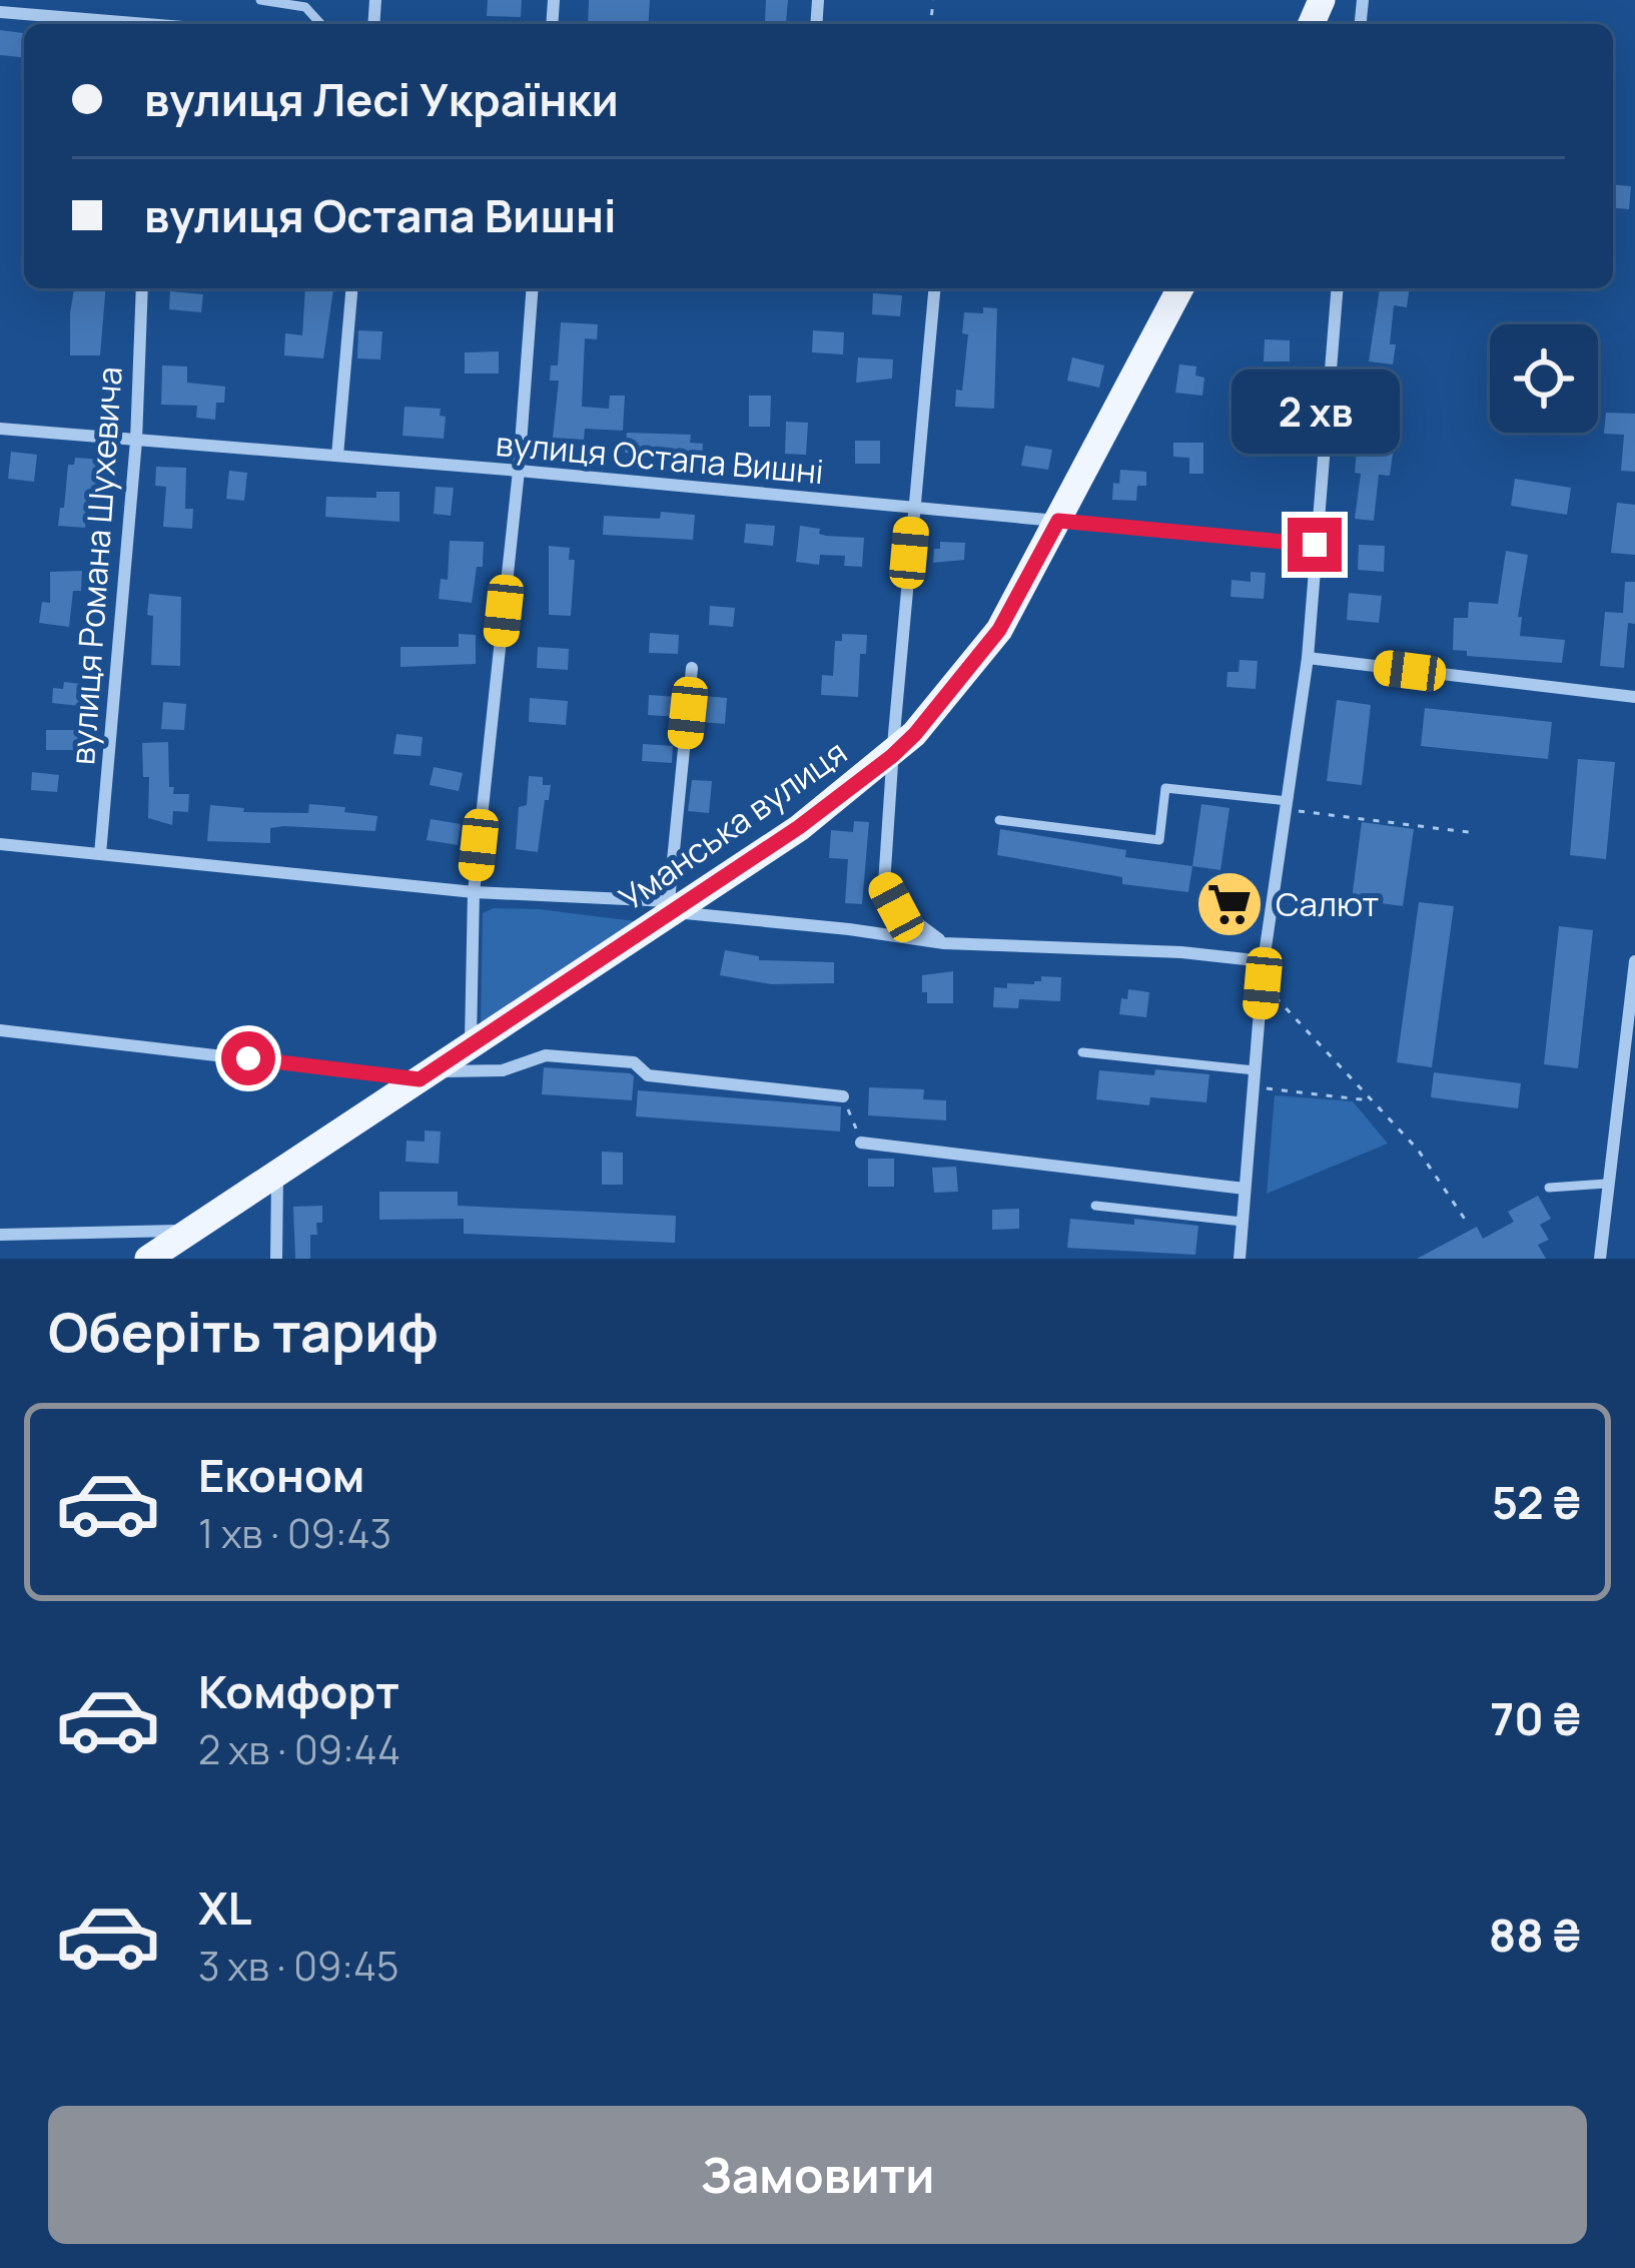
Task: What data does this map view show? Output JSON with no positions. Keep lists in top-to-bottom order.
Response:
{
  "streets": {
    "main road": ["Уманська вулиця"],
    "street": ["вулиця Остапа Вишні", "вулиця Романа Шухевича"]
  },
  "crossings": [
    ["вулиця Остапа Вишні", "вулиця Романа Шухевича"],
    ["вулиця Остапа Вишні", "Уманська вулиця"]
  ],
  "places": {
    "supermarket": ["Салют"]
  },
  "page": {
    "banner": ["вулиця Лесі Українки", "вулиця Остапа Вишні"],
    "bubble": "2 хв",
    "heading": "Оберіть тариф",
    "list": [
      {
        "name": "Економ",
        "note": "1 хв · 09:43",
        "value": "52 ₴"
      },
      {
        "name": "Комфорт",
        "note": "2 хв · 09:44",
        "value": "70 ₴"
      },
      {
        "name": "XL",
        "note": "3 хв · 09:45",
        "value": "88 ₴"
      }
    ],
    "buttons": "Замовити"
  }
}
